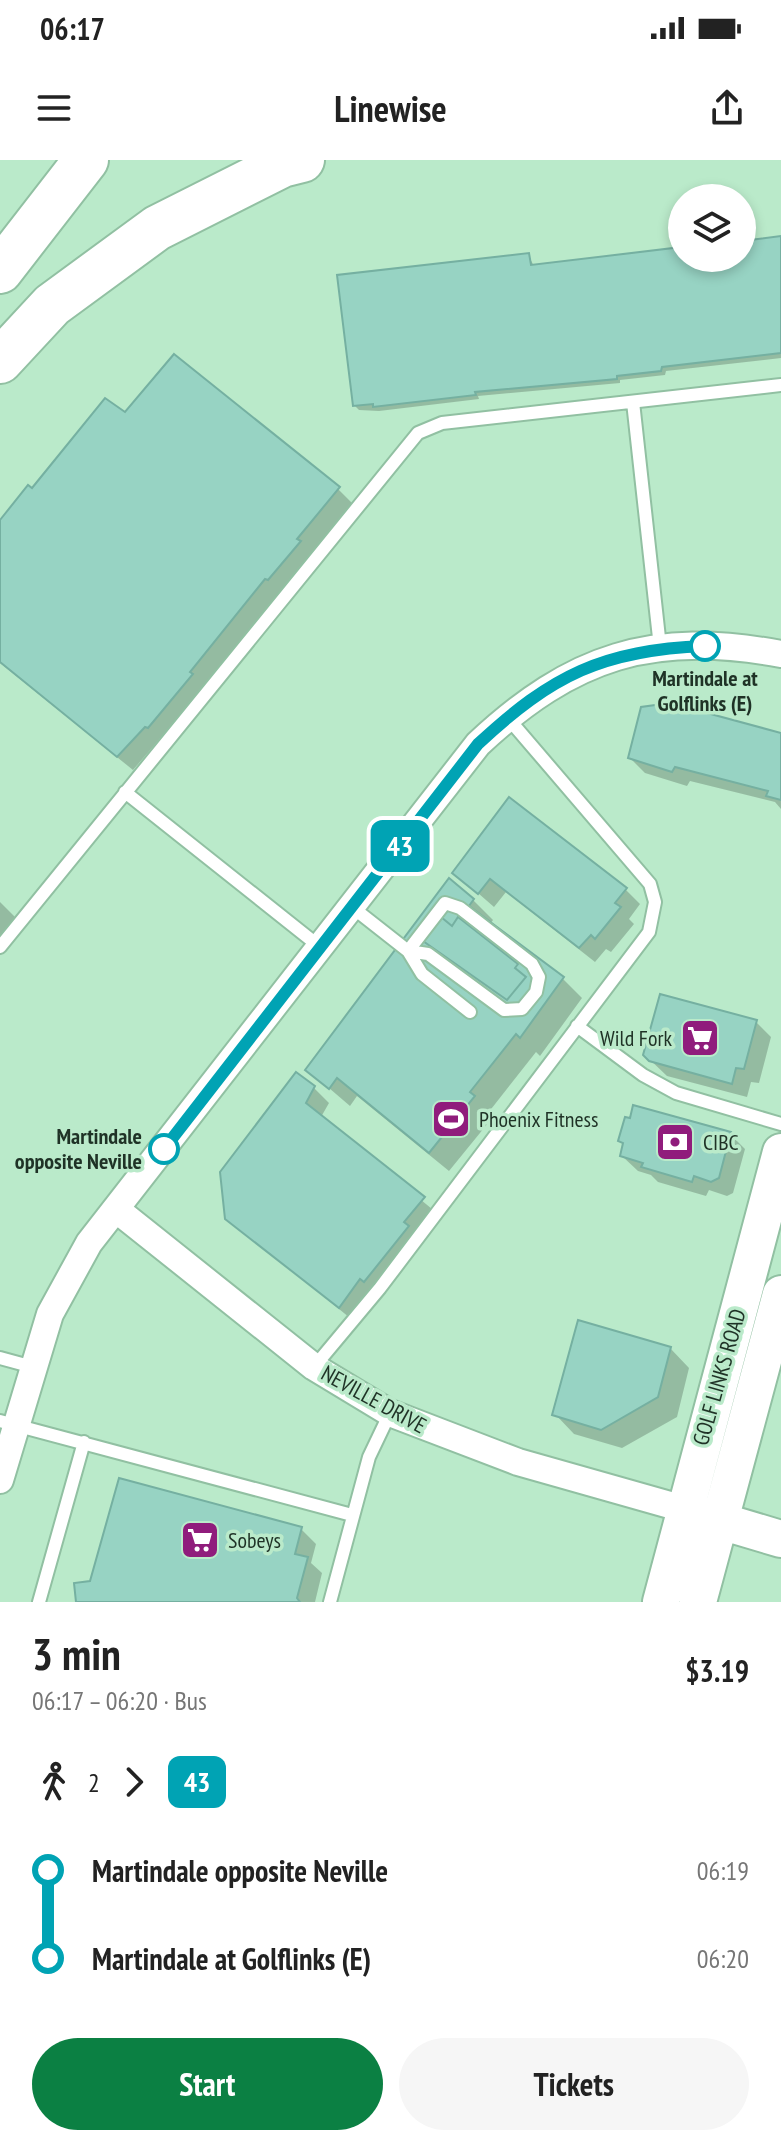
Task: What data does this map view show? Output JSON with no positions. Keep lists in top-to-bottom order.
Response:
{
  "streets": {
    "main road": ["GOLF LINKS ROAD", "NEVILLE DRIVE"]
  },
  "crossings": [
    ["GOLF LINKS ROAD", "NEVILLE DRIVE"]
  ],
  "places": {
    "other": ["Martindale at Golflinks (E)", "Martindale opposite Neville"],
    "supermarket": ["Wild Fork", "Sobeys"],
    "sports": ["Phoenix Fitness"],
    "bank": ["CIBC"]
  },
  "lines": ["bus line 43"],
  "page": {
    "status": "06:17",
    "header": "Linewise",
    "on_map": "43",
    "heading": ["3 min", "06:17 – 06:20 · Bus", "$3.19"],
    "legs": ["2", "43"],
    "list": [
      {
        "name": "Martindale opposite Neville",
        "value": "06:19"
      },
      {
        "name": "Martindale at Golflinks (E)",
        "value": "06:20"
      }
    ],
    "buttons": ["Start", "Tickets"]
  }
}
